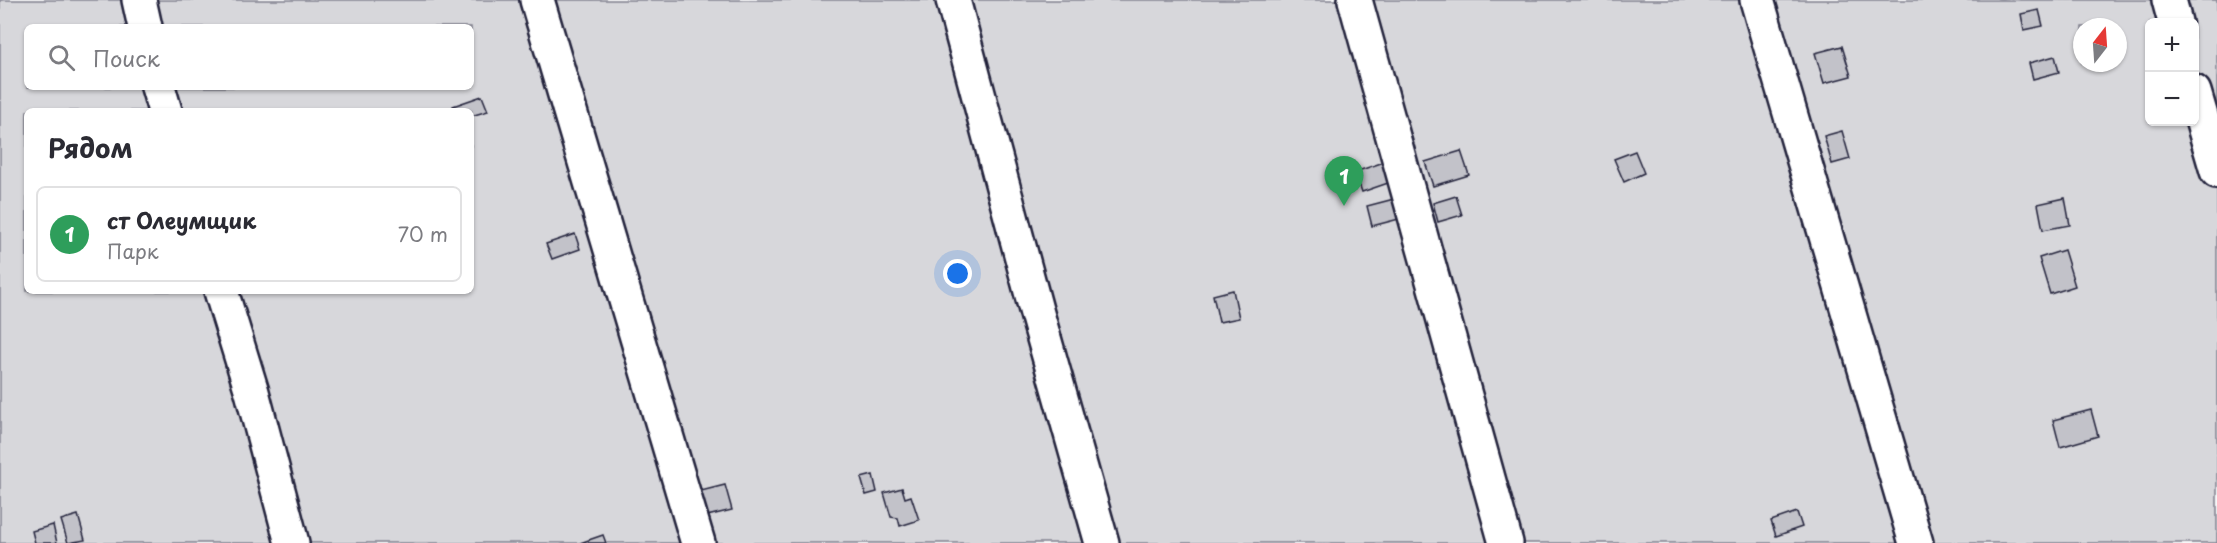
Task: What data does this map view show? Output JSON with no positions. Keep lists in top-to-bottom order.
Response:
{
  "north": "top",
  "page": {
    "map_buttons": ["+", "−"],
    "search": "Поиск",
    "heading": "Рядом",
    "pins": "1",
    "list": [
      {
        "mark": "1",
        "name": "ст Олеумщик",
        "note": "Парк",
        "value": "70 m"
      }
    ]
  }
}
